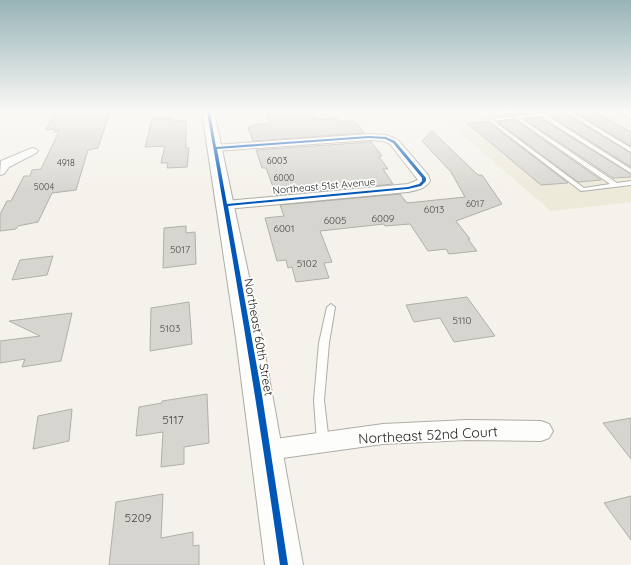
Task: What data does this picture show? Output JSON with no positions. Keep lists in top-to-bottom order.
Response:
{
  "streets": {
    "street": ["Northeast 51st Avenue", "Northeast 60th Street", "Northeast 52nd Court"]
  },
  "crossings": [
    ["Northeast 51st Avenue", "Northeast 60th Street"],
    ["Northeast 60th Street", "Northeast 52nd Court"]
  ],
  "house_numbers": [
    "6003",
    "4918",
    "6000",
    "5004",
    "6017",
    "6013",
    "6009",
    "6005",
    "6001",
    "5017",
    "5102",
    "5110",
    "5103",
    "5117",
    "5209"
  ]
}
